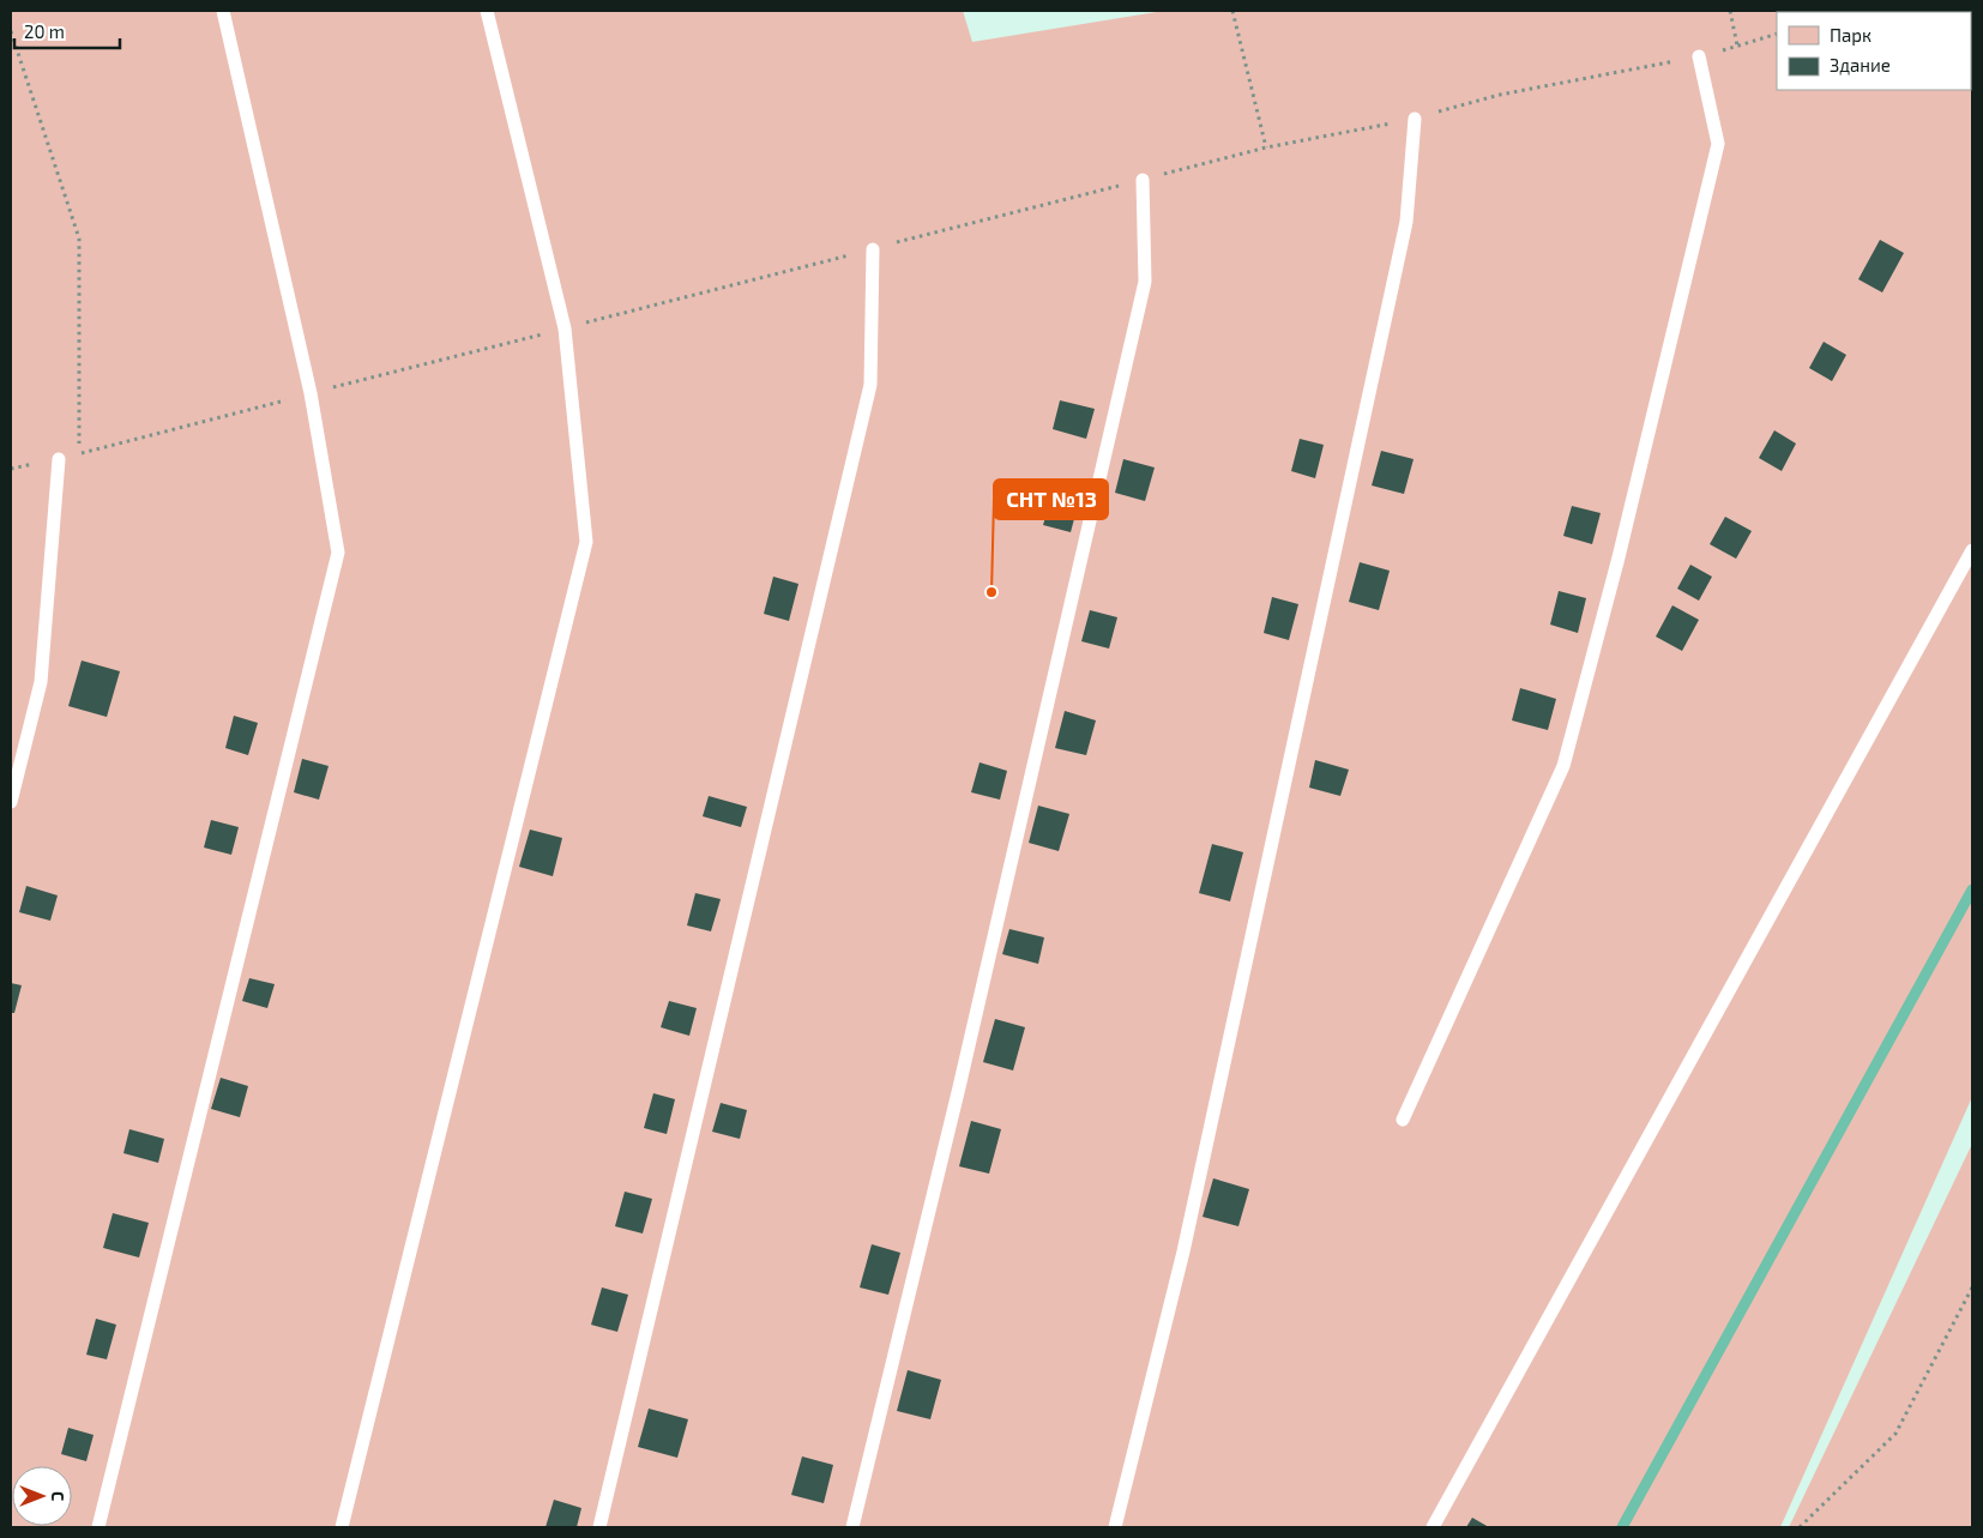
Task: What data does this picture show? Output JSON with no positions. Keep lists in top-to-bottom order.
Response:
{
  "places": ["СНТ №13"],
  "legend": ["Парк", "Здание"],
  "scale_bar": "20 m",
  "north": "right"
}
